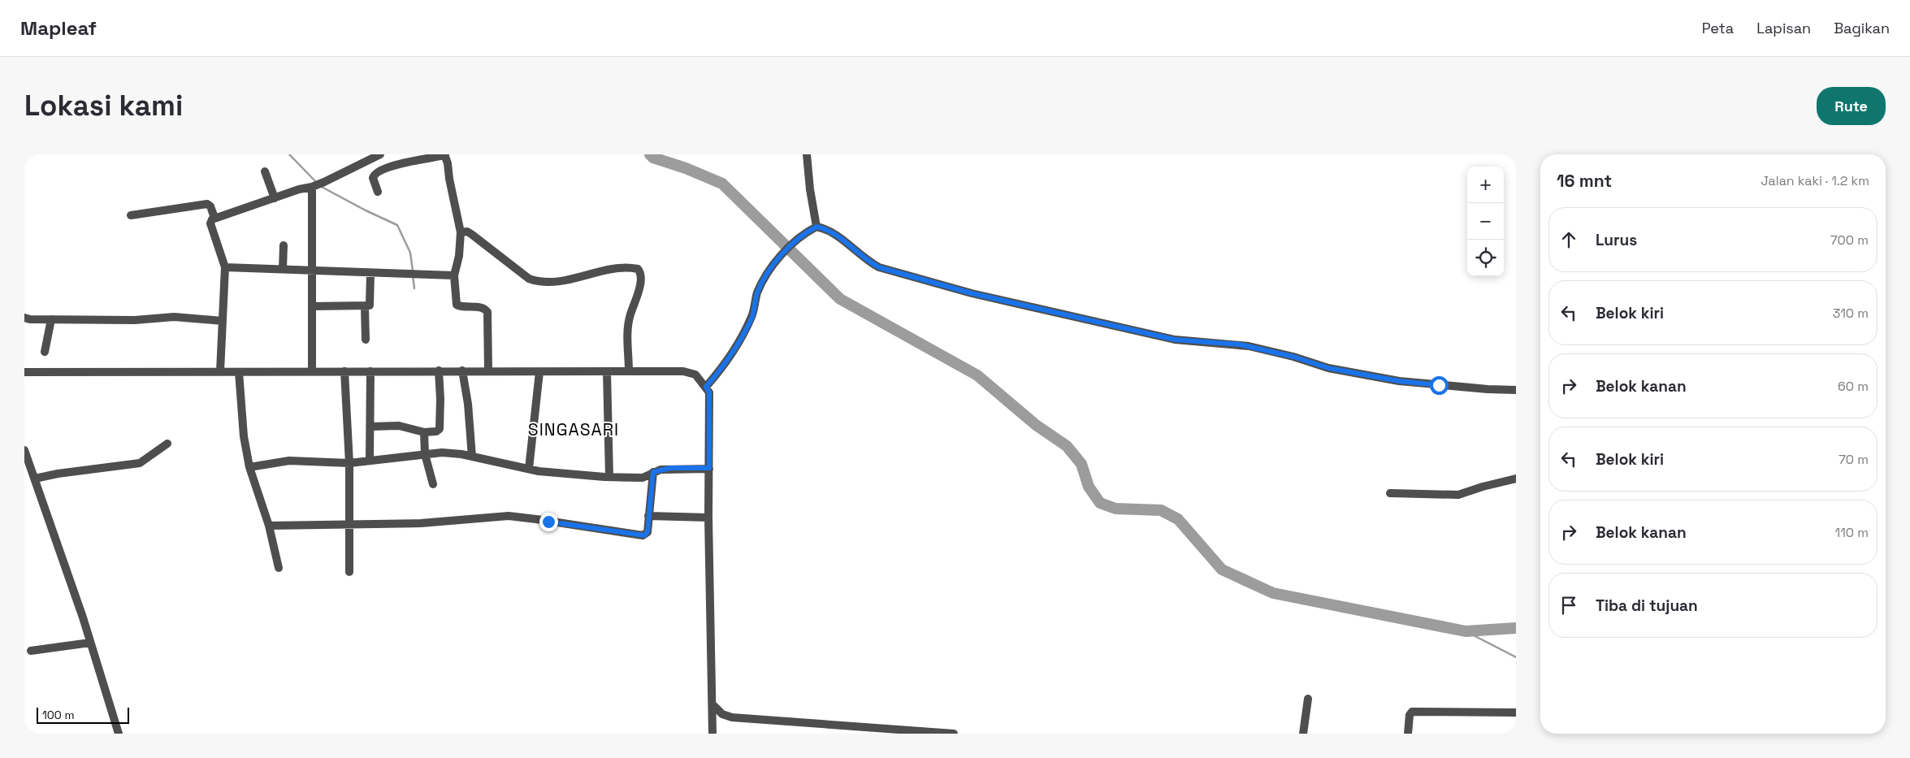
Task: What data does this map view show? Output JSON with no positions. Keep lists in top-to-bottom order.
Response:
{
  "districts": ["SINGASARI"],
  "scale_bar": "100 m",
  "page": {
    "header": "Mapleaf",
    "nav": ["Peta", "Lapisan", "Bagikan"],
    "buttons": "Rute",
    "title": "Lokasi kami",
    "heading": ["16 mnt", "Jalan kaki · 1.2 km"],
    "map_buttons": ["+", "−"],
    "list": [
      ["Lurus", "700 m"],
      ["Belok kiri", "310 m"],
      ["Belok kanan", "60 m"],
      ["Belok kiri", "70 m"],
      ["Belok kanan", "110 m"],
      "Tiba di tujuan"
    ],
    "scale": "100 m"
  }
}
